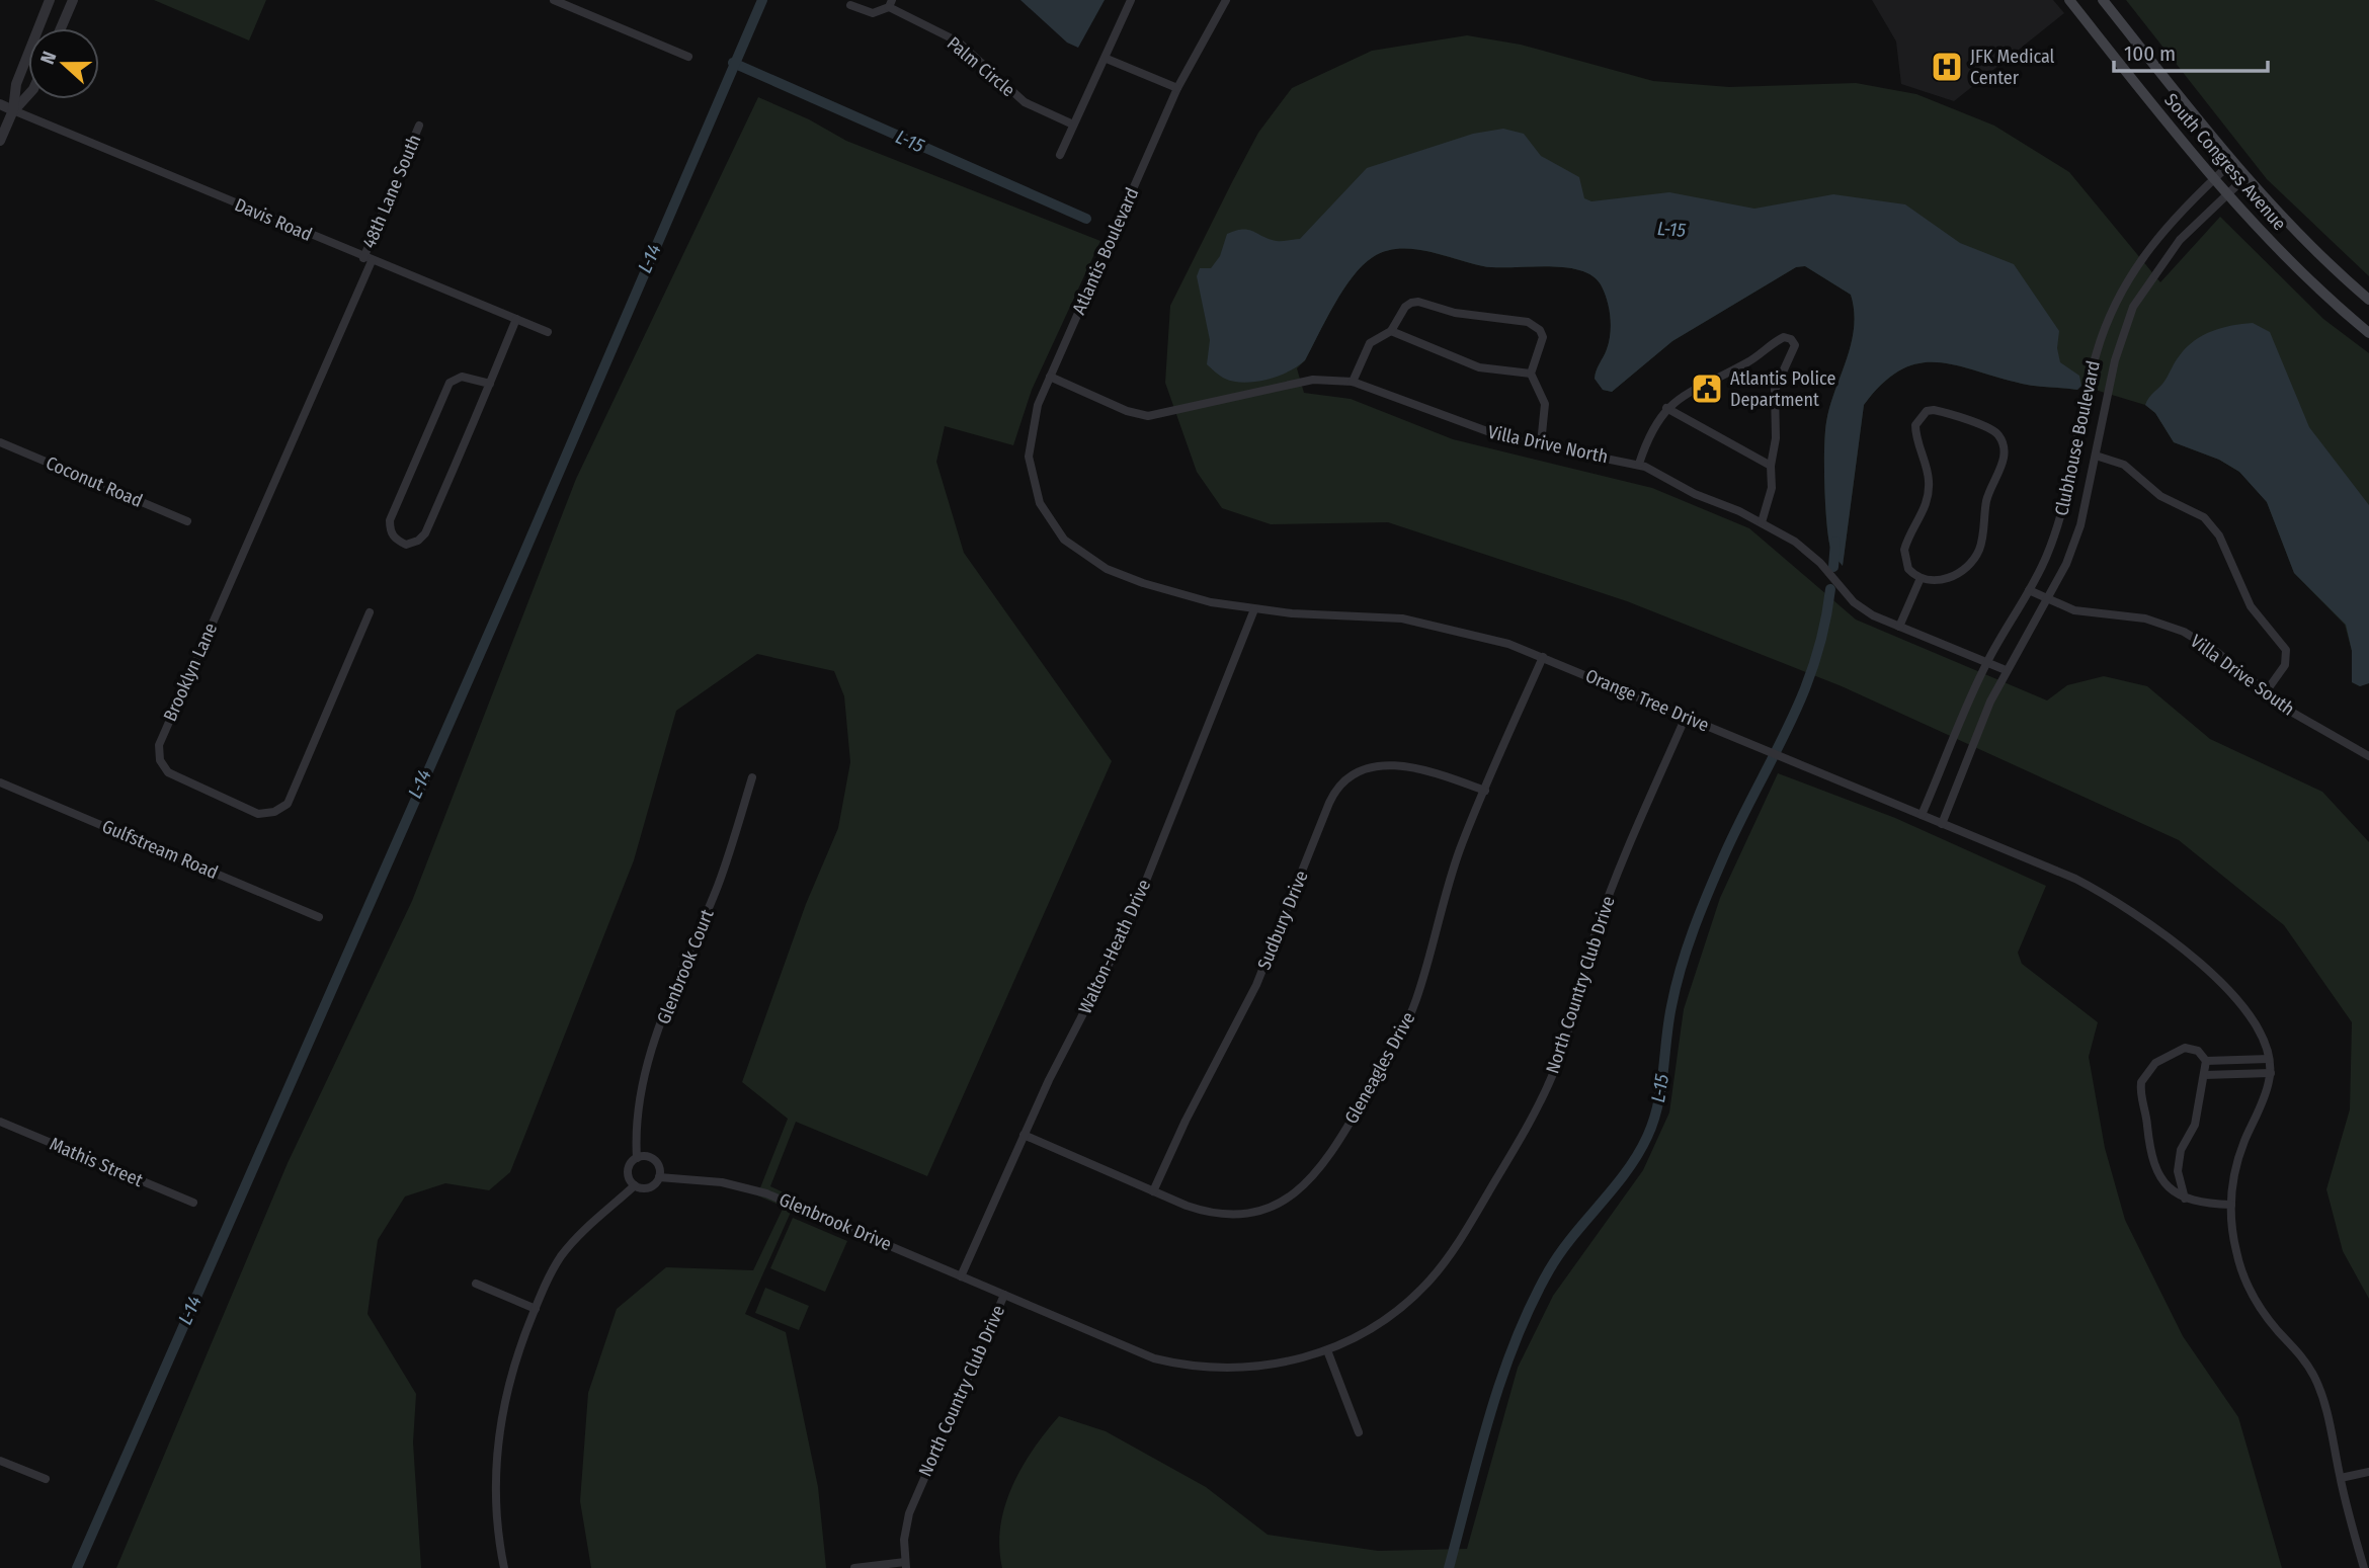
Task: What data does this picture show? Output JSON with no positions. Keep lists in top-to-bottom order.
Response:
{
  "streets": {
    "main road": ["South Congress Avenue"],
    "street": [
      "Palm Circle",
      "48th Lane South",
      "Davis Road",
      "Atlantis Boulevard",
      "Clubhouse Boulevard",
      "Villa Drive North",
      "Coconut Road",
      "Brooklyn Lane",
      "Villa Drive South",
      "Orange Tree Drive",
      "Gulfstream Road",
      "Sudbury Drive",
      "Walton-Heath Drive",
      "Glenbrook Court",
      "North Country Club Drive",
      "Gleneagles Drive",
      "Mathis Street",
      "Glenbrook Drive"
    ]
  },
  "crossings": [
    ["South Congress Avenue", "Clubhouse Boulevard"],
    ["48th Lane South", "Davis Road"],
    ["48th Lane South", "Brooklyn Lane"],
    ["Davis Road", "Brooklyn Lane"],
    ["Atlantis Boulevard", "Villa Drive North"],
    ["Atlantis Boulevard", "Orange Tree Drive"],
    ["Clubhouse Boulevard", "Villa Drive North"],
    ["Clubhouse Boulevard", "Villa Drive South"],
    ["Clubhouse Boulevard", "Orange Tree Drive"],
    ["Orange Tree Drive", "Walton-Heath Drive"],
    ["Orange Tree Drive", "North Country Club Drive"],
    ["Orange Tree Drive", "Gleneagles Drive"],
    ["Sudbury Drive", "Gleneagles Drive"],
    ["Walton-Heath Drive", "Gleneagles Drive"],
    ["Walton-Heath Drive", "Glenbrook Drive"],
    ["Glenbrook Court", "Glenbrook Drive"],
    ["North Country Club Drive", "Glenbrook Drive"]
  ],
  "water": ["L-15", "L-14"],
  "places": {
    "hospital": ["JFK Medical Center"],
    "public building": ["Atlantis Police Department"]
  },
  "scale_bar": "100 m",
  "north": "left"
}
